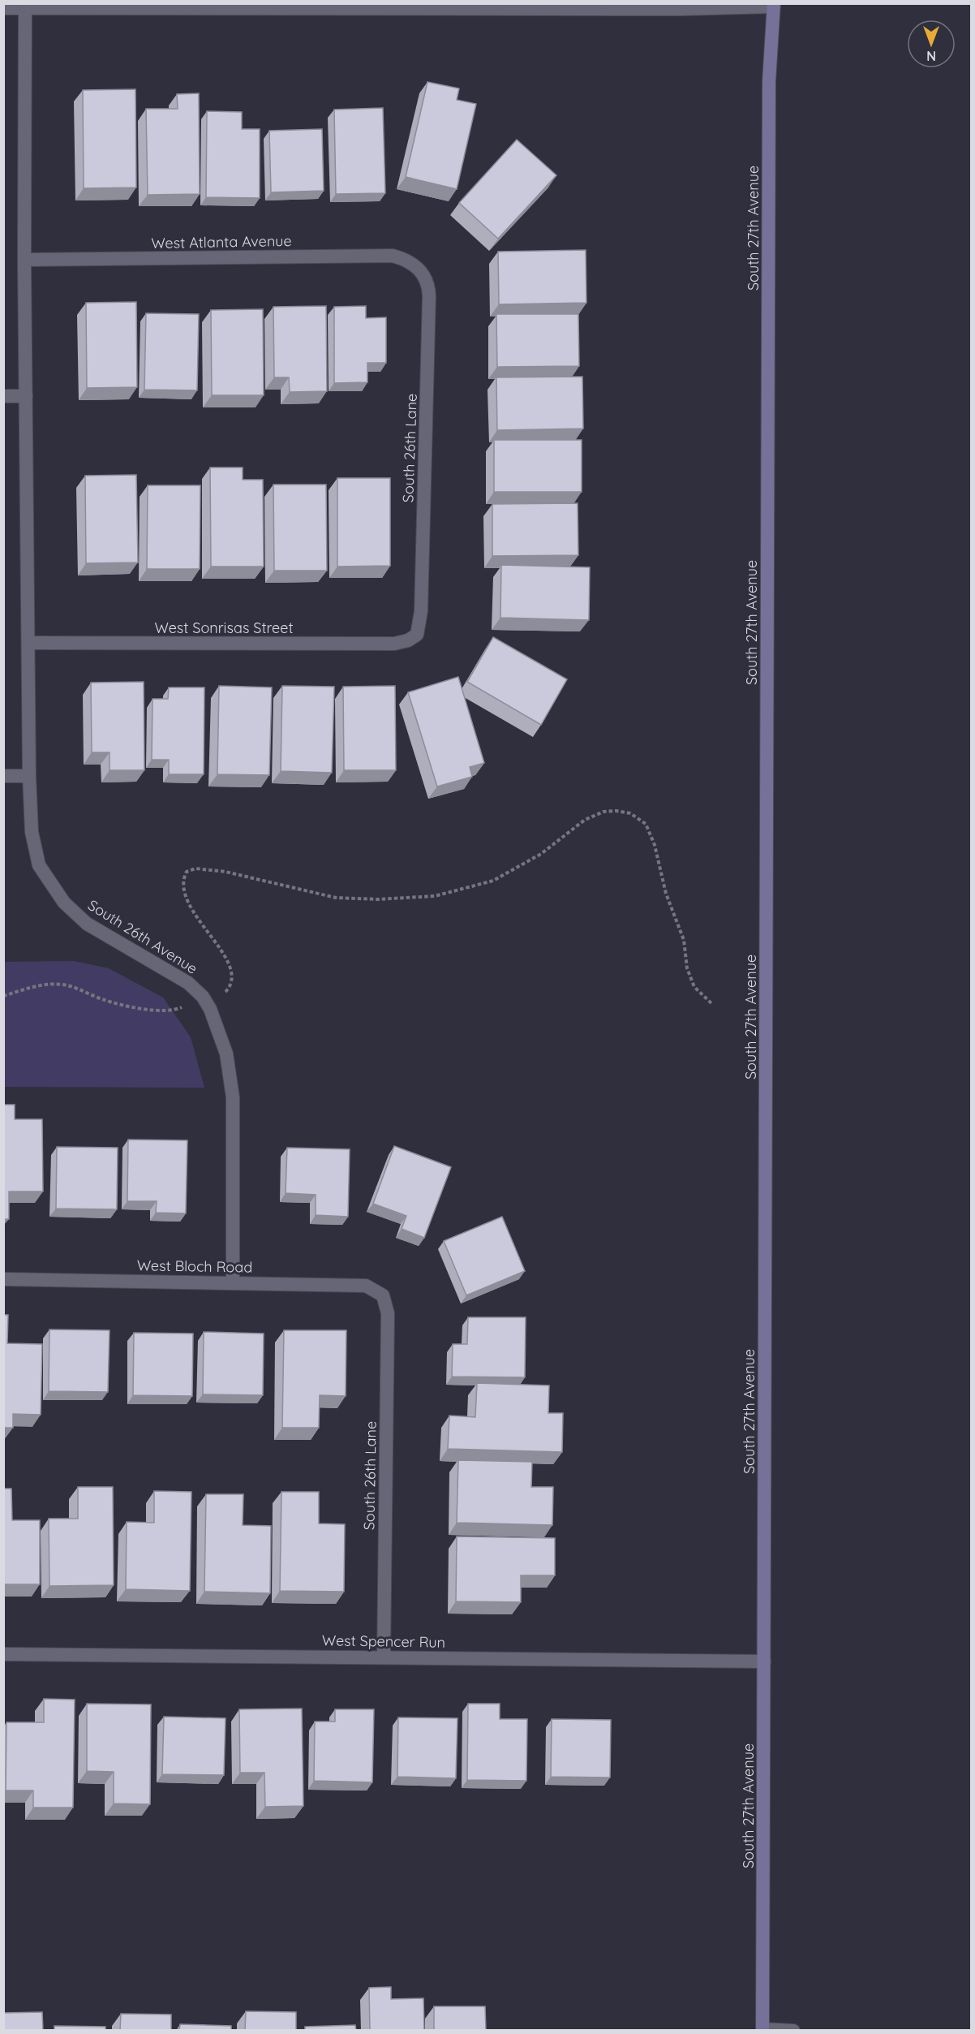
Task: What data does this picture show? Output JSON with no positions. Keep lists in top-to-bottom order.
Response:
{
  "streets": {
    "main road": ["South 27th Avenue"],
    "street": [
      "West Atlanta Avenue",
      "South 26th Lane",
      "West Sonrisas Street",
      "South 26th Avenue",
      "West Bloch Road",
      "West Spencer Run"
    ]
  },
  "crossings": [
    ["South 27th Avenue", "West Spencer Run"],
    ["West Atlanta Avenue", "South 26th Lane"],
    ["West Atlanta Avenue", "South 26th Avenue"],
    ["South 26th Lane", "West Sonrisas Street"],
    ["South 26th Lane", "West Bloch Road"],
    ["South 26th Lane", "West Spencer Run"],
    ["West Sonrisas Street", "South 26th Avenue"],
    ["South 26th Avenue", "West Bloch Road"]
  ],
  "north": "bottom"
}
